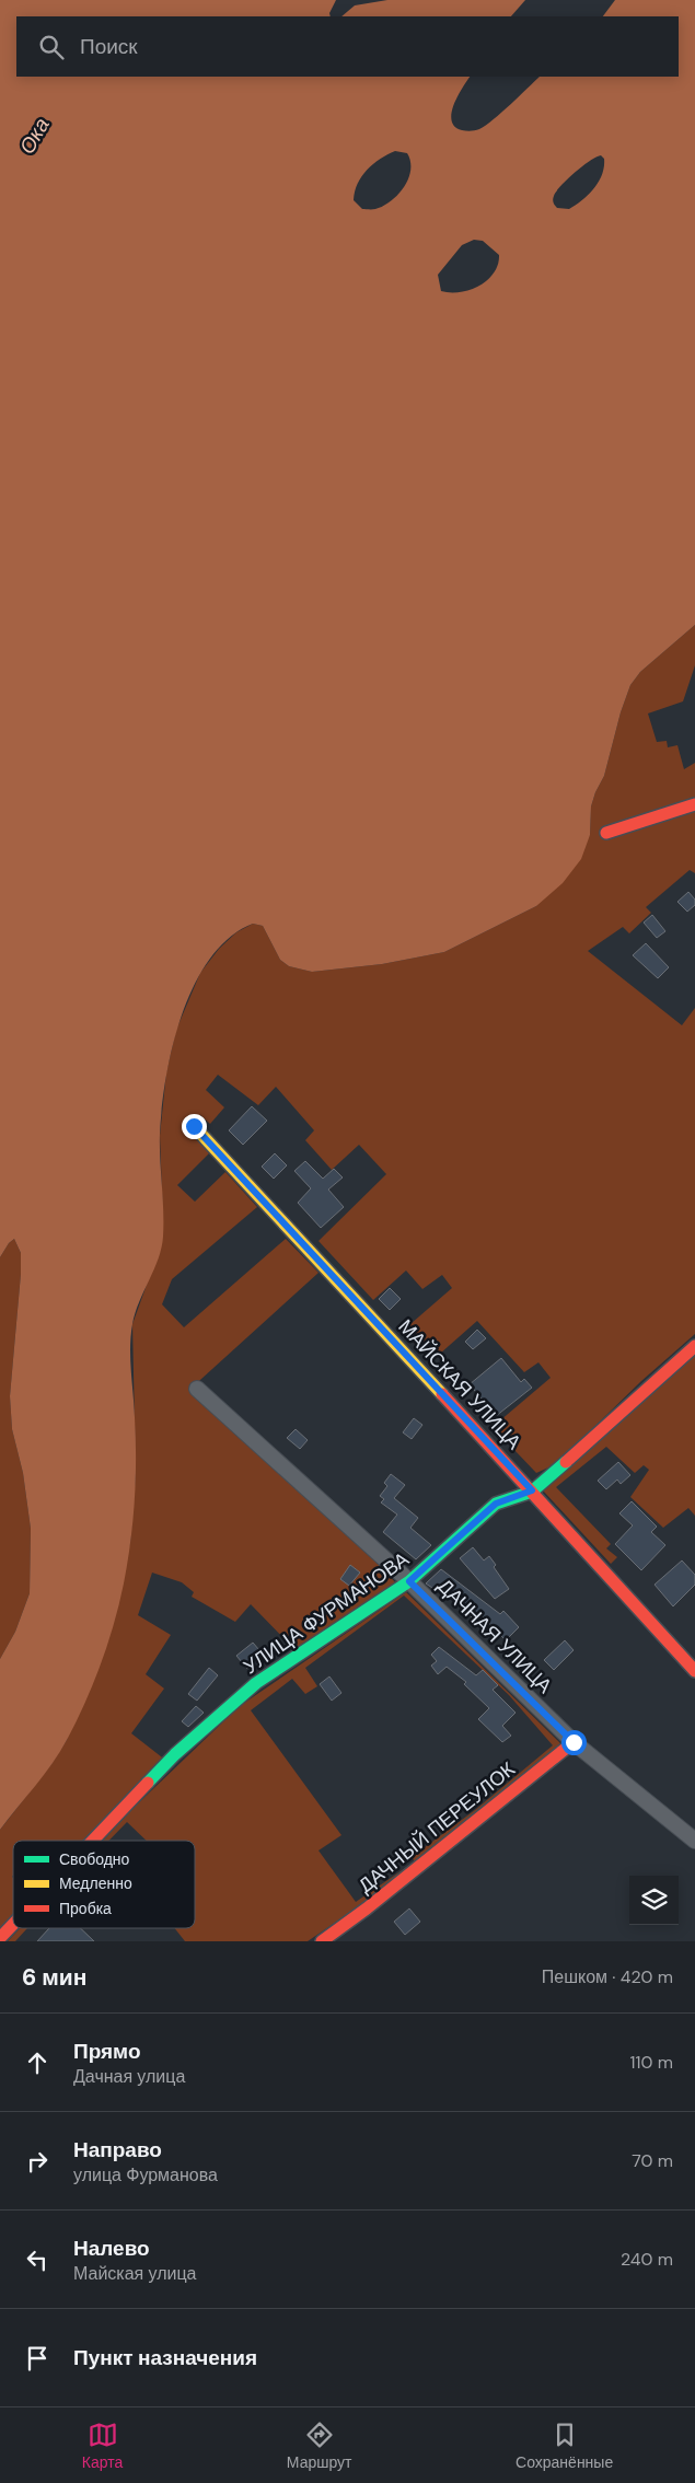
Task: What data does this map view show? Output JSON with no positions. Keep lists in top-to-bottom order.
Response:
{
  "streets": {
    "street": [
      "МАЙСКАЯ УЛИЦА",
      "УЛИЦА ФУРМАНОВА",
      "ДАЧНАЯ УЛИЦА",
      "ДАЧНЫЙ ПЕРЕУЛОК"
    ]
  },
  "crossings": [
    ["МАЙСКАЯ УЛИЦА", "УЛИЦА ФУРМАНОВА"],
    ["УЛИЦА ФУРМАНОВА", "ДАЧНАЯ УЛИЦА"],
    ["ДАЧНАЯ УЛИЦА", "ДАЧНЫЙ ПЕРЕУЛОК"]
  ],
  "water": ["Ока"],
  "legend": ["Свободно", "Медленно", "Пробка"],
  "page": {
    "search": "Поиск",
    "heading": ["6 мин", "Пешком · 420 m"],
    "list": [
      ["Прямо", "Дачная улица", "110 m"],
      ["Направо", "улица Фурманова", "70 m"],
      ["Налево", "Майская улица", "240 m"],
      "Пункт назначения"
    ],
    "nav": ["Карта", "Маршрут", "Сохранённые"]
  }
}
